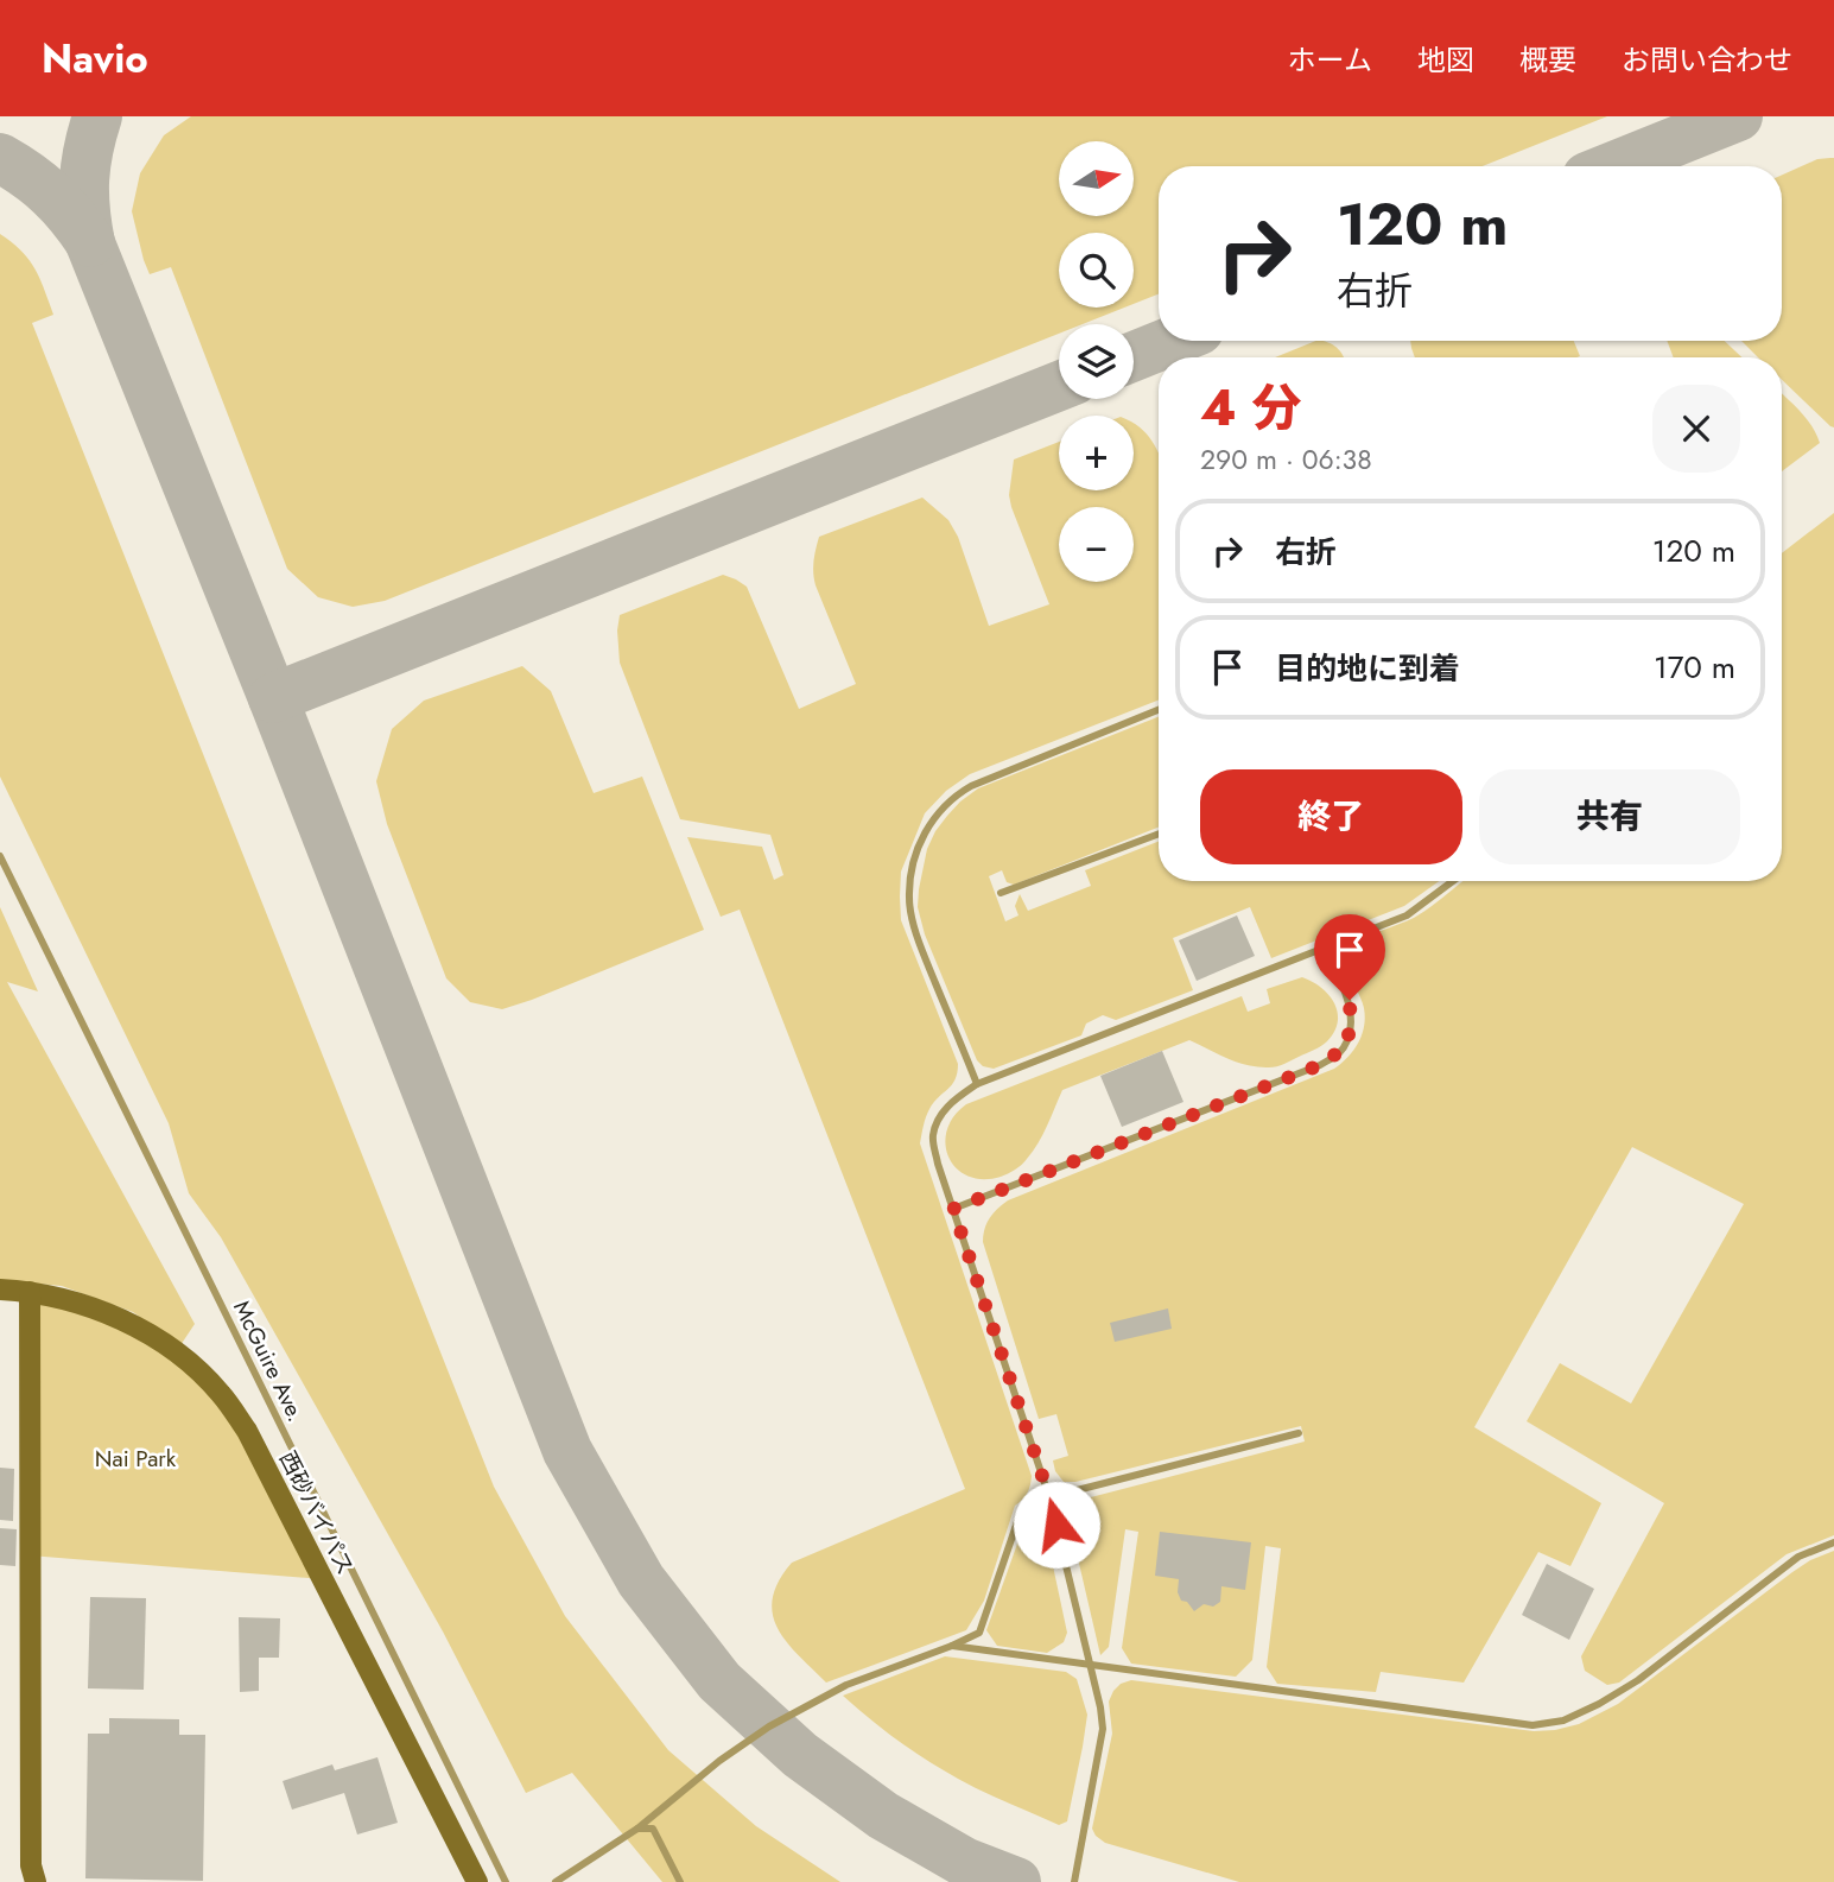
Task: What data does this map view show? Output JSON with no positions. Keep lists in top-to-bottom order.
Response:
{
  "streets": {
    "street": ["西砂バイパス"],
    "lane": ["McGuire Ave."]
  },
  "parks": ["Nai Park"],
  "north": "right",
  "page": {
    "header": "Navio",
    "nav": [
      "ホーム",
      "地図",
      "概要",
      "お問い合わせ"
    ],
    "map_buttons": ["+", "−"],
    "turn": ["120 m", "右折"],
    "heading": ["4 分", "290 m · 06:38"],
    "list": [
      {
        "name": "右折",
        "value": "120 m"
      },
      {
        "name": "目的地に到着",
        "value": "170 m"
      }
    ],
    "buttons": ["終了", "共有"]
  }
}
